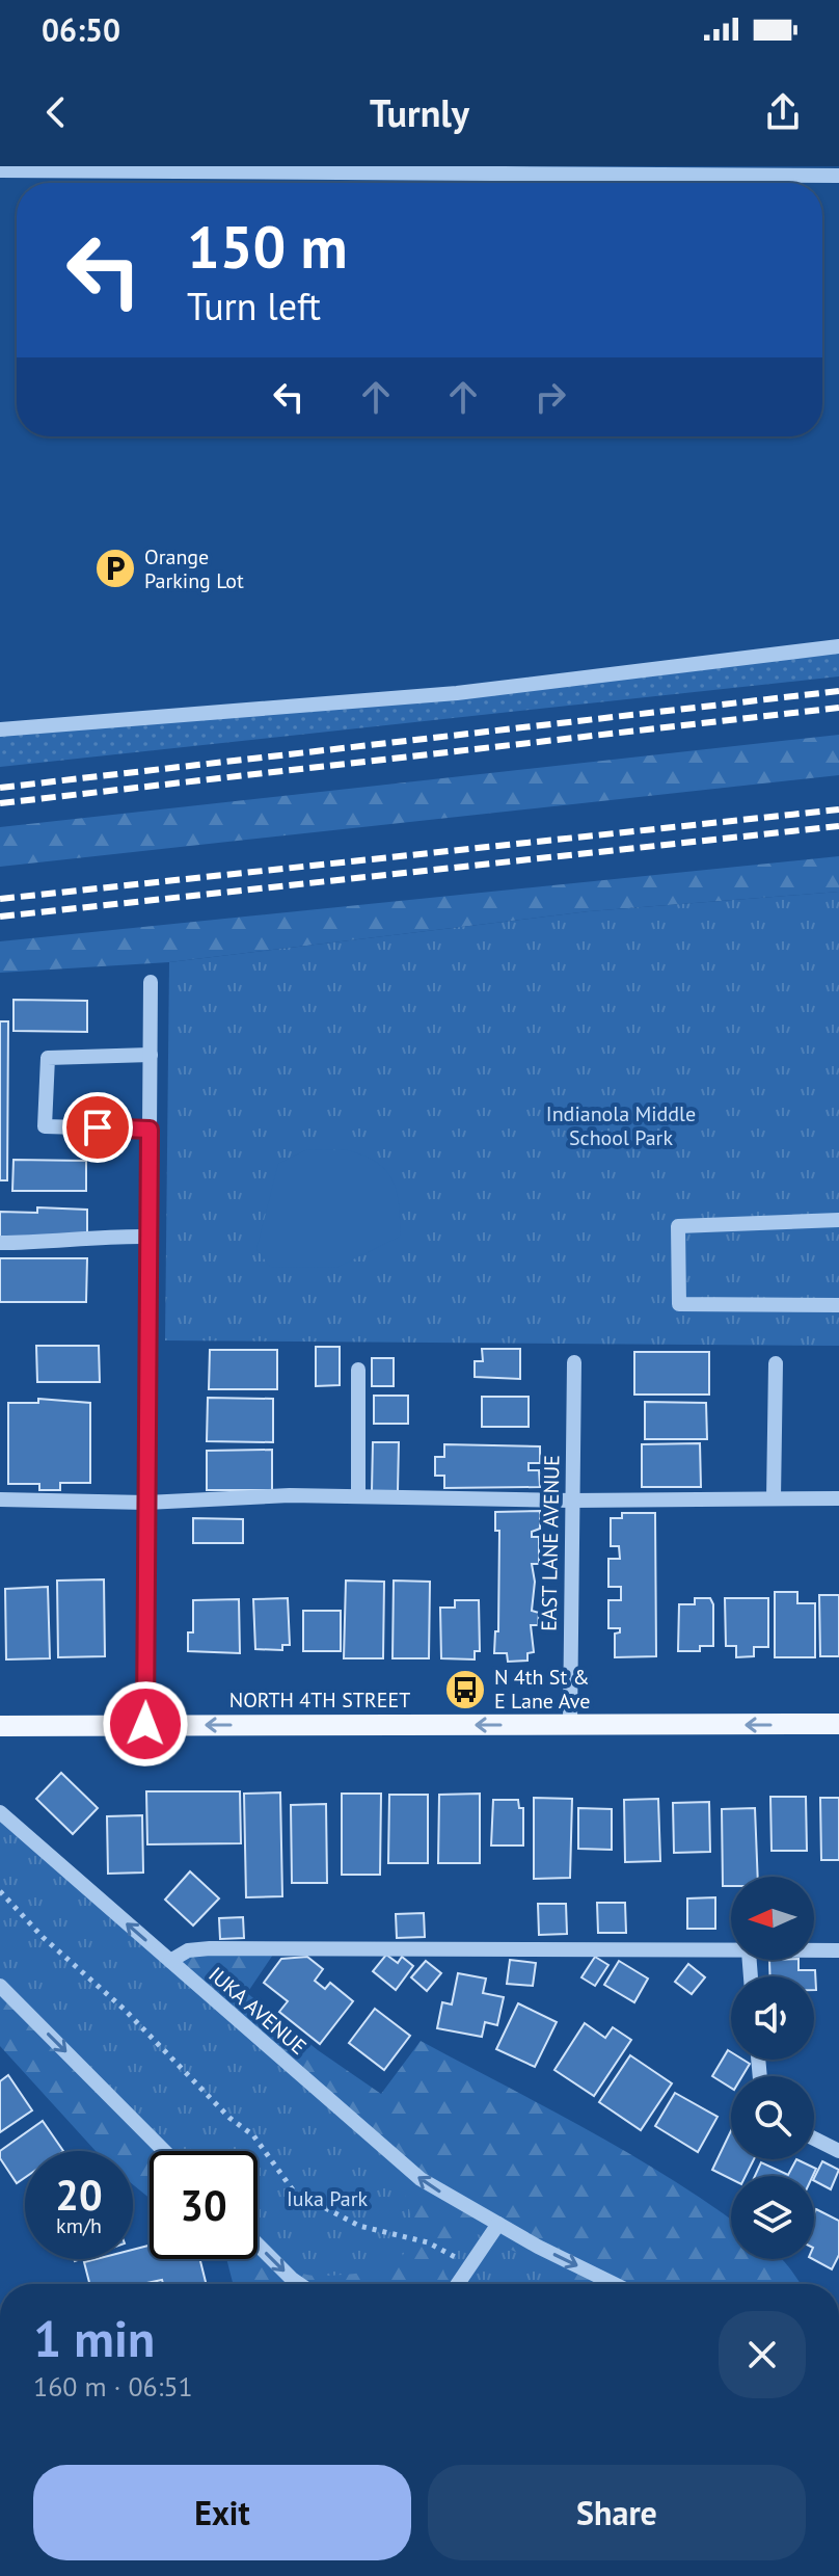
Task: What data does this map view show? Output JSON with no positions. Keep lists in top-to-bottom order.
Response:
{
  "streets": {
    "main road": ["NORTH 4TH STREET"],
    "street": ["EAST LANE AVENUE", "IUKA AVENUE"]
  },
  "crossings": [
    ["EAST LANE AVENUE", "NORTH 4TH STREET"]
  ],
  "one_way": ["NORTH 4TH STREET"],
  "parks": ["Indianola Middle School Park", "Iuka Park"],
  "places": {
    "parking": ["Orange Parking Lot"],
    "bus stop": ["N 4th St & E Lane Ave"]
  },
  "north": "left",
  "page": {
    "status": "06:50",
    "header": "Turnly",
    "turn": ["150 m", "Turn left"],
    "speed": "20 km/h",
    "limit": "30",
    "heading": ["1 min", "160 m · 06:51"],
    "buttons": ["Exit", "Share"]
  }
}
